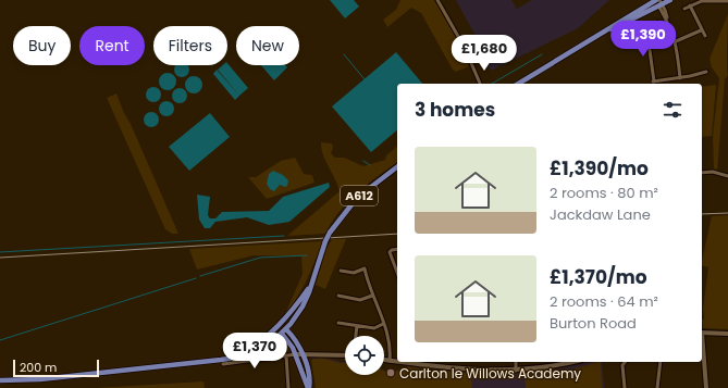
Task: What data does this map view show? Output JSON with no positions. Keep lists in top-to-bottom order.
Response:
{
  "streets": {
    "main road": ["A612"]
  },
  "places": ["Carlton le Willows Academy"],
  "scale_bar": "200 m",
  "page": {
    "price": ["£1,390", "£1,680", "£1,370"],
    "chip": [
      "Buy",
      "Rent",
      "Filters",
      "New"
    ],
    "heading": "3 homes",
    "list": [
      {
        "name": "£1,390/mo",
        "note": "2 rooms · 80 m² · Jackdaw Lane"
      },
      {
        "name": "£1,370/mo",
        "note": "2 rooms · 64 m² · Burton Road"
      }
    ],
    "scale": "200 m"
  }
}
